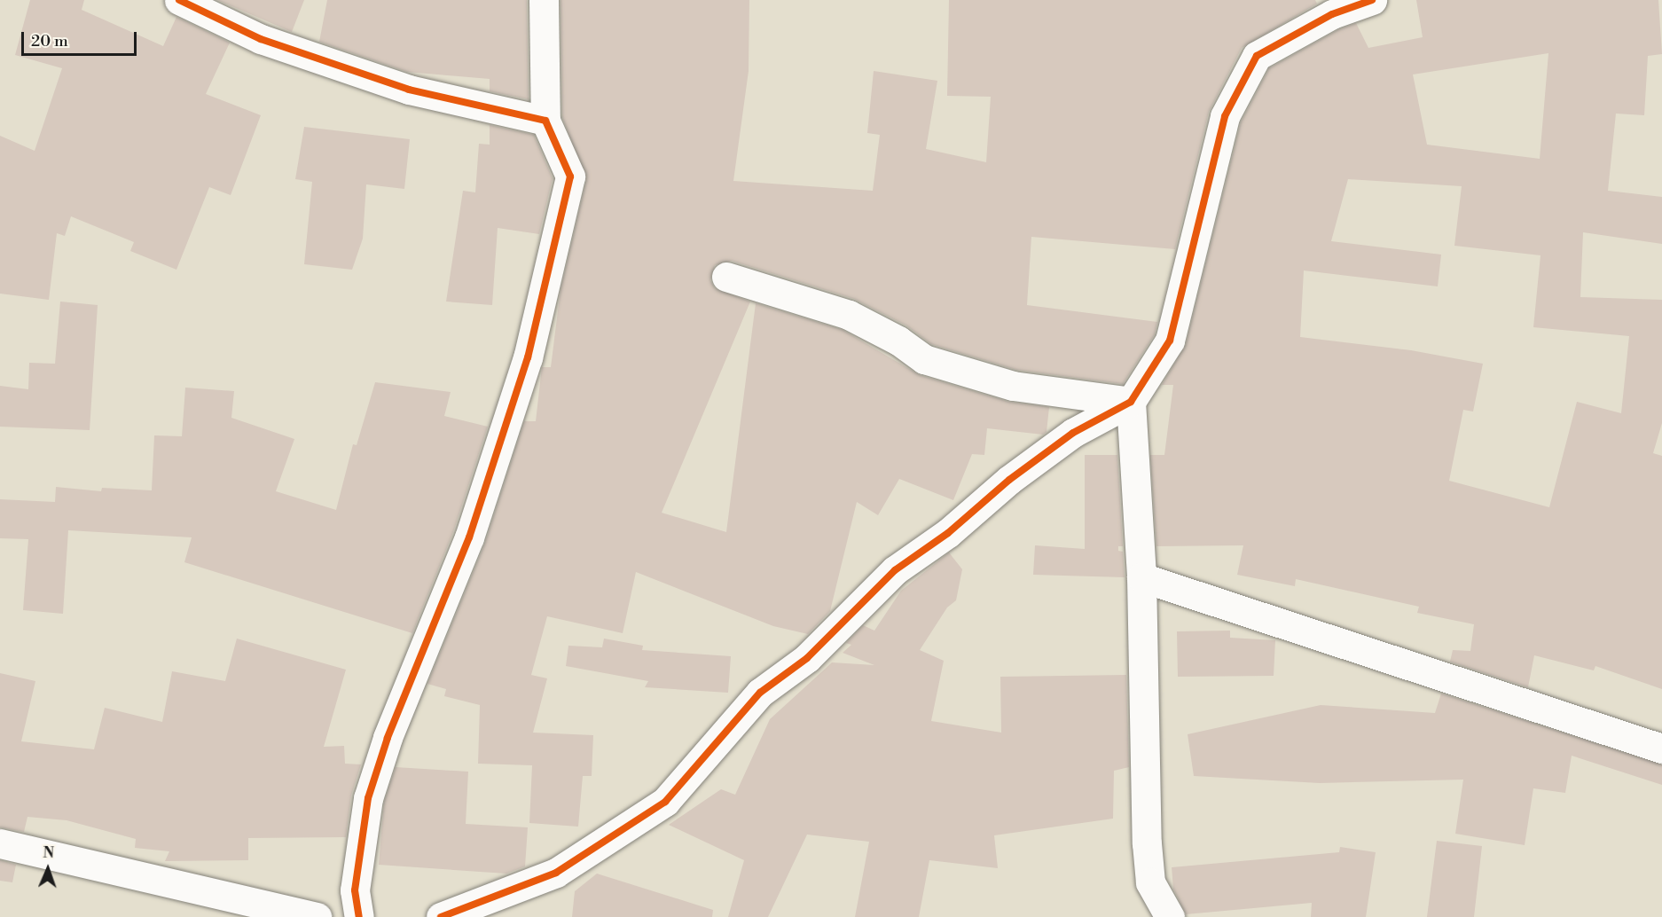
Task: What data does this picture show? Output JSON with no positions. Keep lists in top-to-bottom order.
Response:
{
  "scale_bar": "20 m",
  "north": "top"
}
